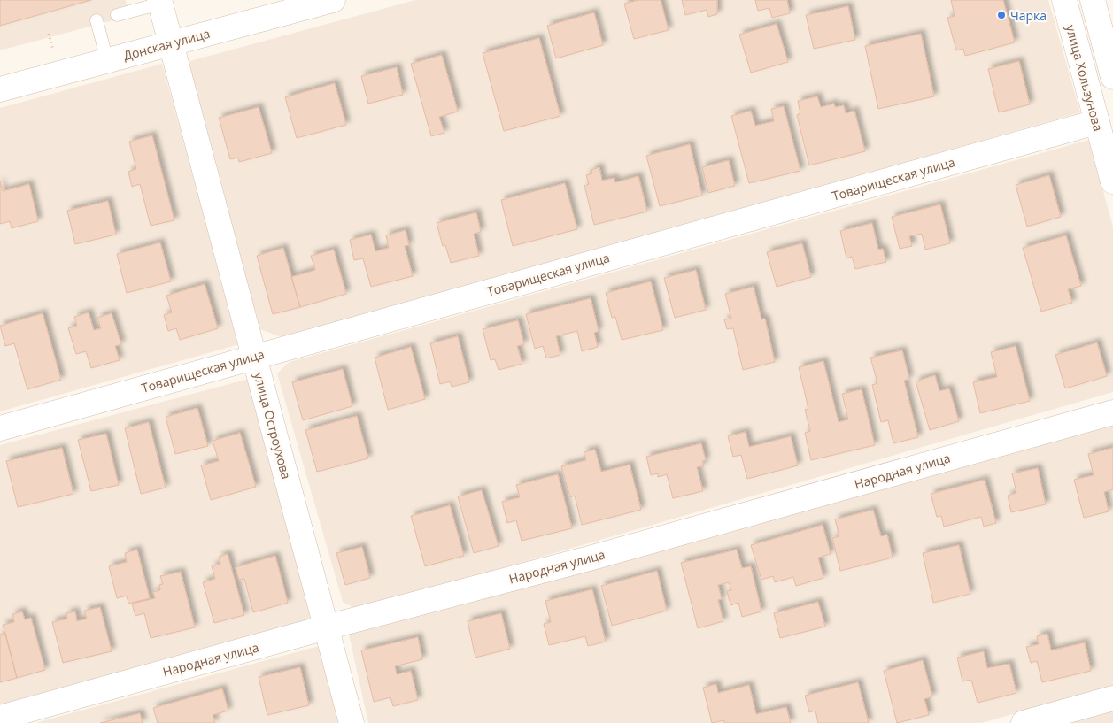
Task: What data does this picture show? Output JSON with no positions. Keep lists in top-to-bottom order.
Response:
{
  "streets": {
    "street": [
      "Донская улица",
      "улица Хользунова",
      "Товарищеская улица",
      "улица Остроухова",
      "Народная улица"
    ]
  },
  "crossings": [
    ["Донская улица", "улица Остроухова"],
    ["улица Хользунова", "Товарищеская улица"],
    ["Товарищеская улица", "улица Остроухова"],
    ["улица Остроухова", "Народная улица"]
  ],
  "places": ["Чарка"]
}
